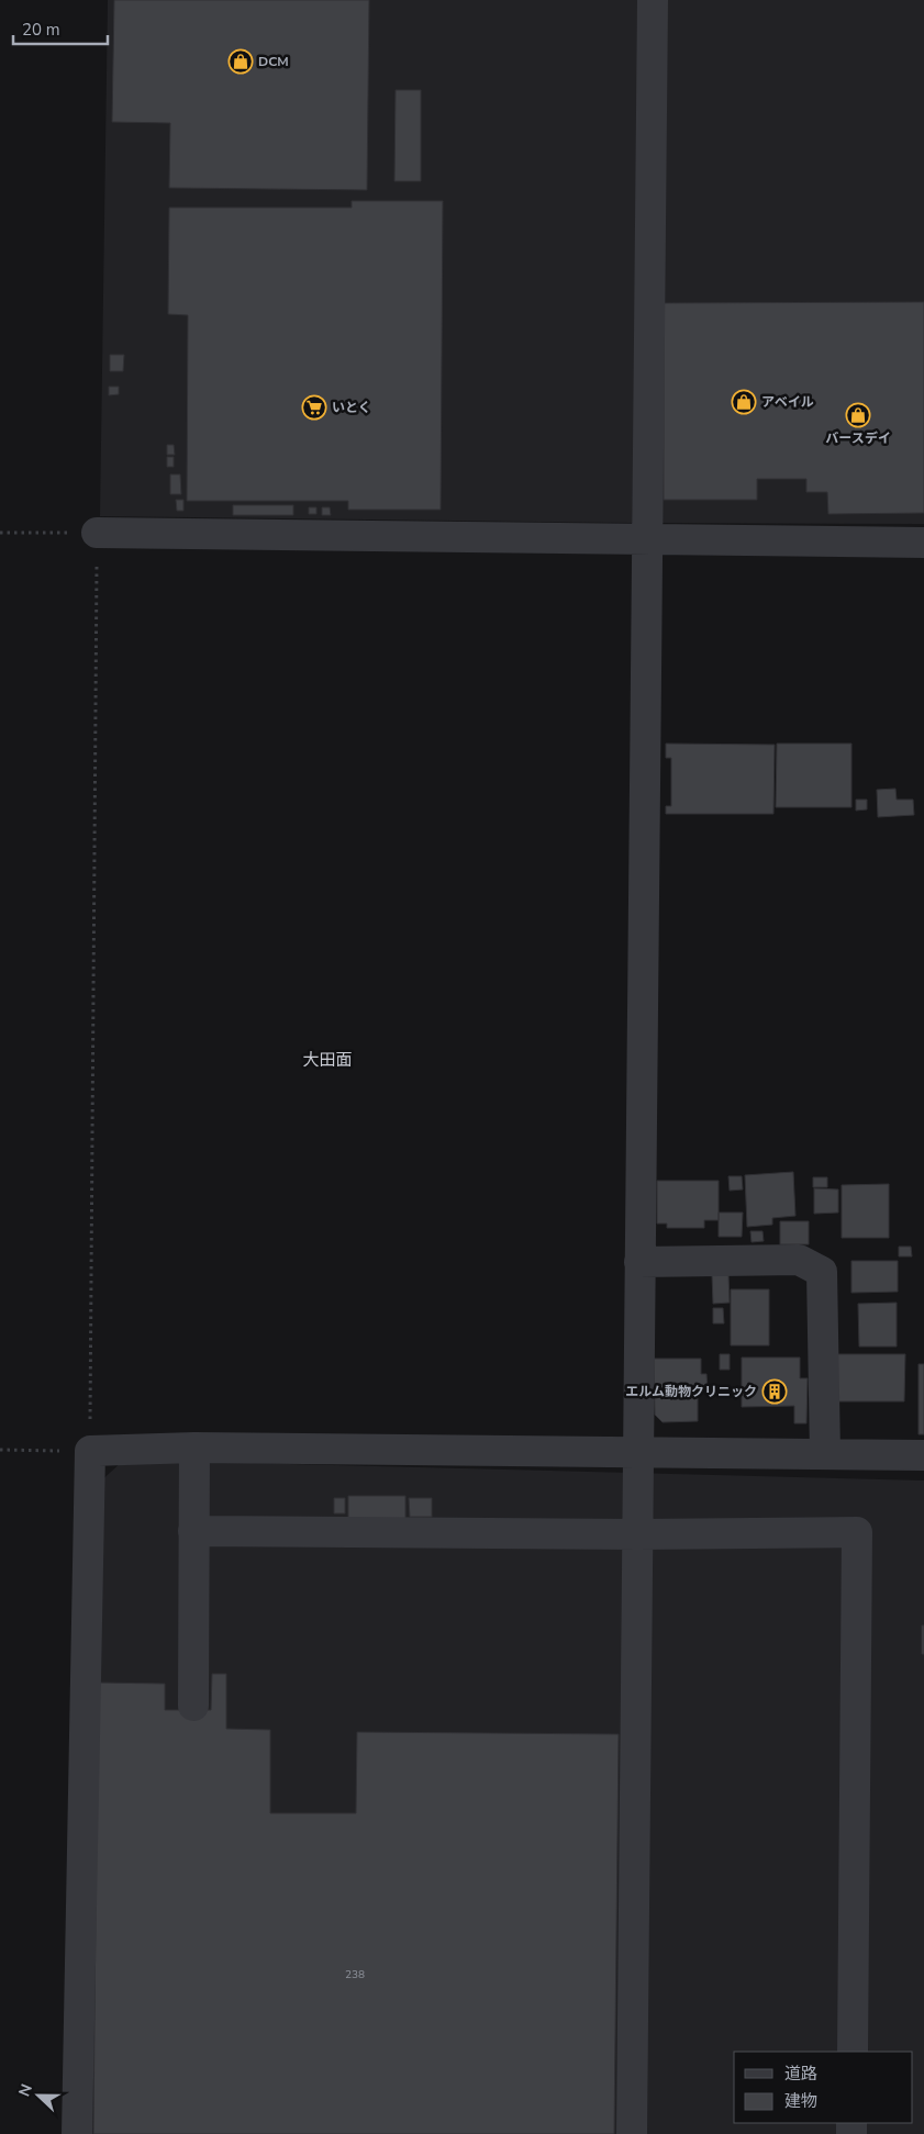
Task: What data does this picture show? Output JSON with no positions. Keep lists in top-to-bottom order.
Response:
{
  "districts": ["大田面"],
  "places": {
    "shop": ["DCM", "アベイル", "バースデイ"],
    "supermarket": ["いとく"],
    "building": ["エルム動物クリニック"]
  },
  "house_numbers": ["238"],
  "legend": ["道路", "建物"],
  "scale_bar": "20 m",
  "north": "left"
}
